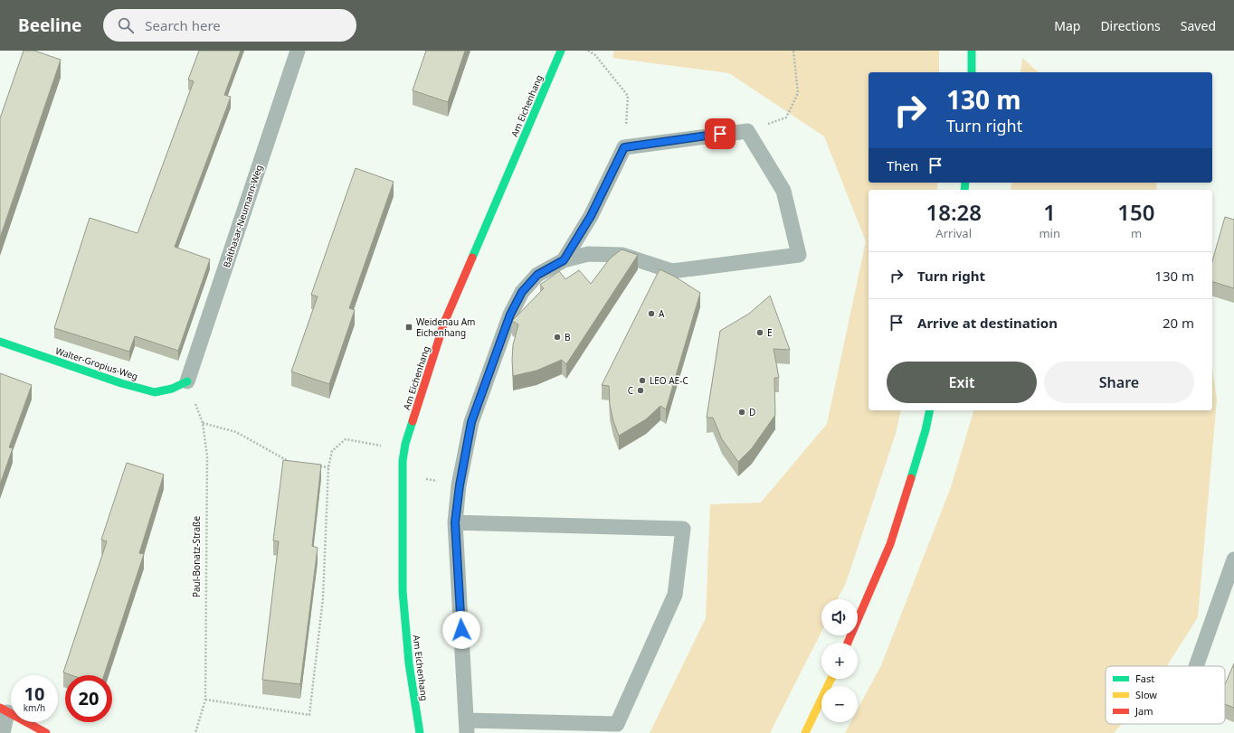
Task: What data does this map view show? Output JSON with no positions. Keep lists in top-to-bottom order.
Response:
{
  "streets": {
    "street": ["Am Eichenhang", "Walter-Gropius-Weg"],
    "lane": ["Balthasar-Neumann-Weg"],
    "path": ["Paul-Bonatz-Straße"]
  },
  "crossings": [
    ["Balthasar-Neumann-Weg", "Walter-Gropius-Weg"],
    ["Balthasar-Neumann-Weg", "Paul-Bonatz-Straße"],
    ["Walter-Gropius-Weg", "Paul-Bonatz-Straße"]
  ],
  "places": {
    "other": [
      "A",
      "E",
      "B",
      "LEO AE-C",
      "C",
      "D"
    ],
    "transit": ["Weidenau Am Eichenhang"]
  },
  "legend": ["Fast", "Slow", "Jam"],
  "page": {
    "header": "Beeline",
    "search": "Search here",
    "nav": ["Map", "Directions", "Saved"],
    "turn": ["130 m", "Turn right"],
    "then": "Then",
    "eta": [
      "18:28",
      "Arrival",
      "1",
      "min",
      "150",
      "m"
    ],
    "list": [
      {
        "name": "Turn right",
        "value": "130 m"
      },
      {
        "name": "Arrive at destination",
        "value": "20 m"
      }
    ],
    "buttons": ["Exit", "Share"],
    "map_buttons": ["+", "−"],
    "speed": "10 km/h",
    "limit": "20"
  }
}
